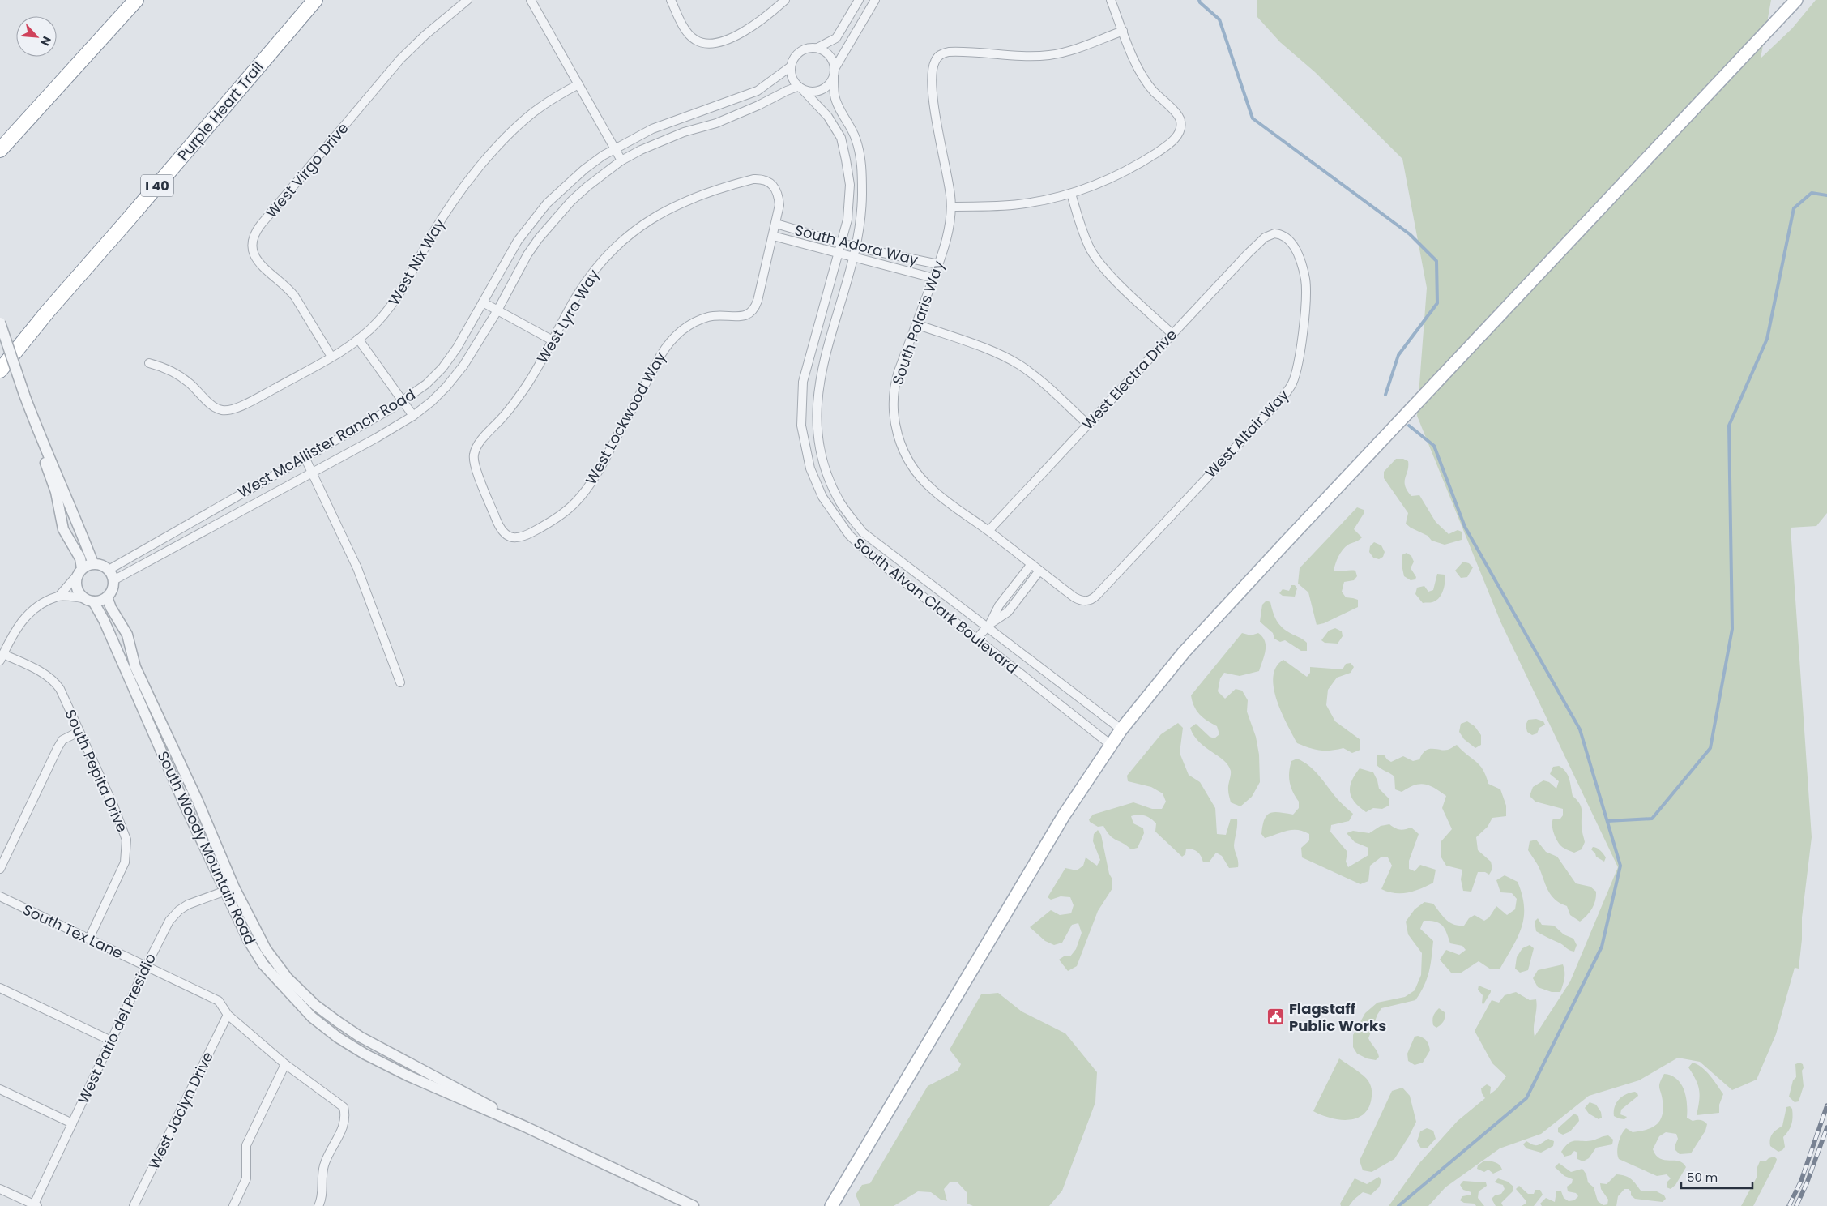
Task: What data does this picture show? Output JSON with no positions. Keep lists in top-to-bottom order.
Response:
{
  "streets": {
    "highway": ["Purple Heart Trail", "I 40"],
    "street": [
      "West Virgo Drive",
      "South Adora Way",
      "West Nix Way",
      "West Lyra Way",
      "South Polaris Way",
      "West Electra Drive",
      "West Lockwood Way",
      "West Altair Way",
      "West McAllister Ranch Road",
      "South Alvan Clark Boulevard",
      "South Pepita Drive",
      "South Woody Mountain Road",
      "South Tex Lane",
      "West Patio del Presidio",
      "West Jaclyn Drive"
    ]
  },
  "crossings": [
    ["West Virgo Drive", "West Nix Way"],
    ["South Adora Way", "West Lyra Way"],
    ["South Adora Way", "South Polaris Way"],
    ["South Adora Way", "West Lockwood Way"],
    ["South Adora Way", "South Alvan Clark Boulevard"],
    ["West Lyra Way", "West Lockwood Way"],
    ["South Polaris Way", "West Electra Drive"],
    ["South Polaris Way", "West Altair Way"],
    ["West Electra Drive", "West Altair Way"],
    ["West McAllister Ranch Road", "South Alvan Clark Boulevard"],
    ["West McAllister Ranch Road", "South Woody Mountain Road"],
    ["South Pepita Drive", "South Tex Lane"],
    ["South Woody Mountain Road", "West Patio del Presidio"],
    ["South Tex Lane", "West Patio del Presidio"],
    ["South Tex Lane", "West Jaclyn Drive"]
  ],
  "places": {
    "public building": ["Flagstaff Public Works"]
  },
  "scale_bar": "50 m",
  "north": "bottom right"
}
